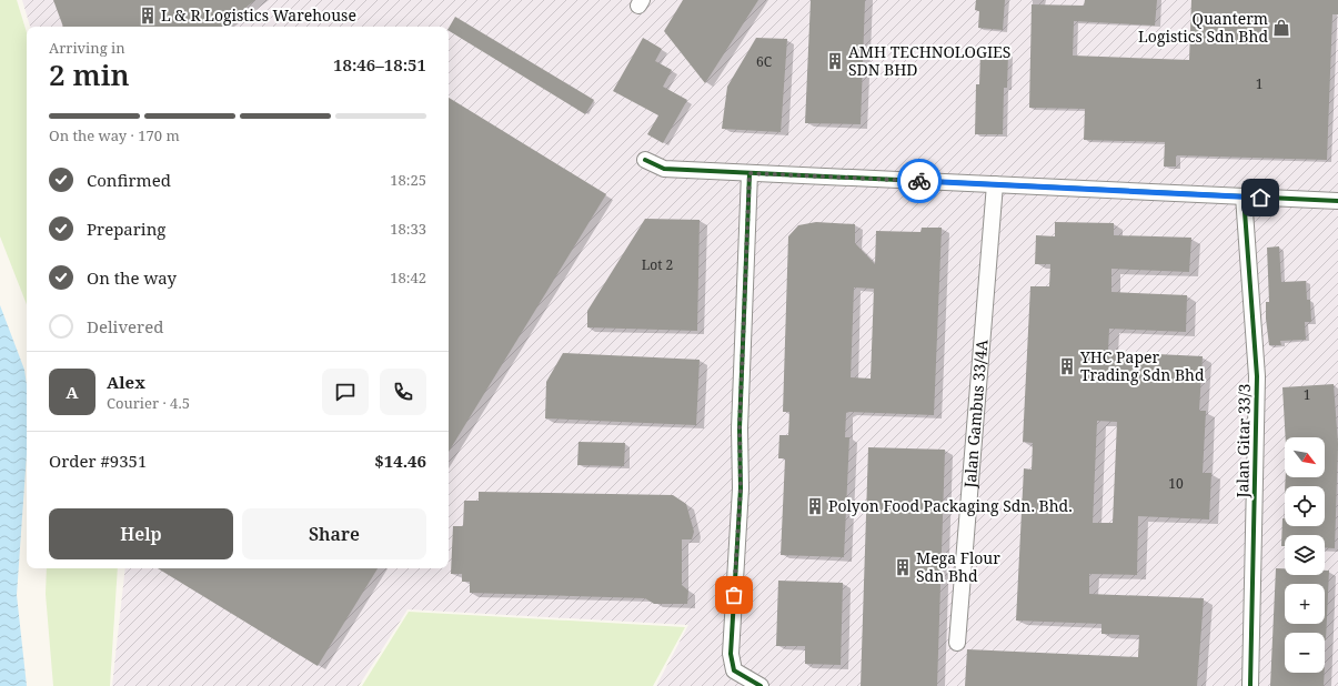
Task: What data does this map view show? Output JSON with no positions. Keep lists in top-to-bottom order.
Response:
{
  "streets": {
    "street": ["Jalan Gambus 33/4A", "Jalan Gitar 33/3"]
  },
  "places": {
    "building": [
      "L & R Logistics Warehouse",
      "AMH TECHNOLOGIES SDN BHD",
      "YHC Paper Trading Sdn Bhd",
      "Polyon Food Packaging Sdn. Bhd.",
      "Mega Flour Sdn Bhd"
    ],
    "shop": ["Quanterm Logistics Sdn Bhd"]
  },
  "house_numbers": [
    "6C",
    "1",
    "Lot 2",
    "1",
    "10"
  ],
  "north": "bottom right",
  "page": {
    "heading": ["2 min", "Arriving in", "18:46–18:51"],
    "panel": [
      "Alex",
      "Courier · 4.5",
      "Order #9351",
      "$14.46"
    ],
    "bar": "On the way · 170 m",
    "list": [
      ["Confirmed", "18:25"],
      ["Preparing", "18:33"],
      ["On the way", "18:42"],
      "Delivered"
    ],
    "round": "A",
    "map_buttons": ["+", "−"],
    "buttons": ["Help", "Share"]
  }
}
